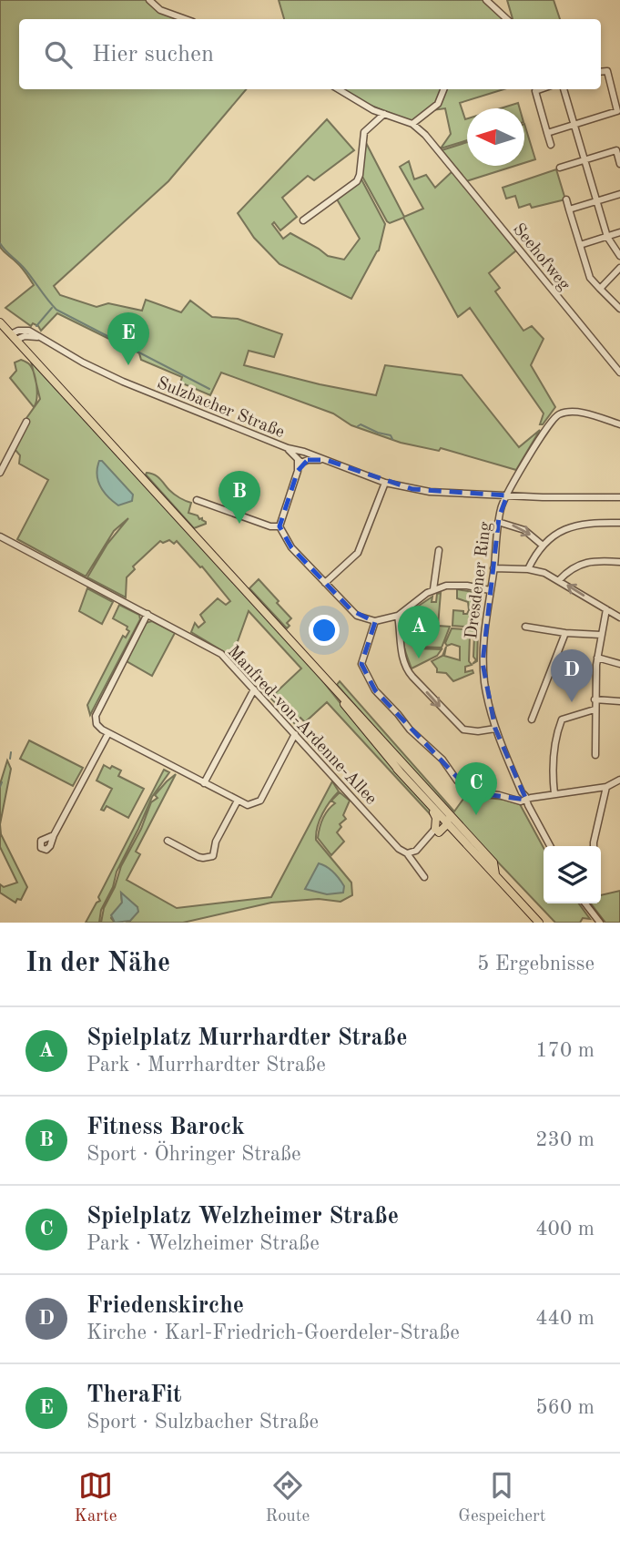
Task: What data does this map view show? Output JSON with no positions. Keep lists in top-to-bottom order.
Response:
{
  "streets": {
    "street": [
      "Seehofweg",
      "Sulzbacher Straße",
      "Dresdener Ring",
      "Manfred-von-Ardenne-Allee"
    ]
  },
  "north": "left",
  "page": {
    "search": "Hier suchen",
    "pins": [
      "E",
      "B",
      "A",
      "D",
      "C"
    ],
    "heading": ["In der Nähe", "5 Ergebnisse"],
    "list": [
      {
        "mark": "A",
        "name": "Spielplatz Murrhardter Straße",
        "note": "Park · Murrhardter Straße",
        "value": "170 m"
      },
      {
        "mark": "B",
        "name": "Fitness Barock",
        "note": "Sport · Öhringer Straße",
        "value": "230 m"
      },
      {
        "mark": "C",
        "name": "Spielplatz Welzheimer Straße",
        "note": "Park · Welzheimer Straße",
        "value": "400 m"
      },
      {
        "mark": "D",
        "name": "Friedenskirche",
        "note": "Kirche · Karl-Friedrich-Goerdeler-Straße",
        "value": "440 m"
      },
      {
        "mark": "E",
        "name": "TheraFit",
        "note": "Sport · Sulzbacher Straße",
        "value": "560 m"
      }
    ],
    "nav": ["Karte", "Route", "Gespeichert"]
  }
}
